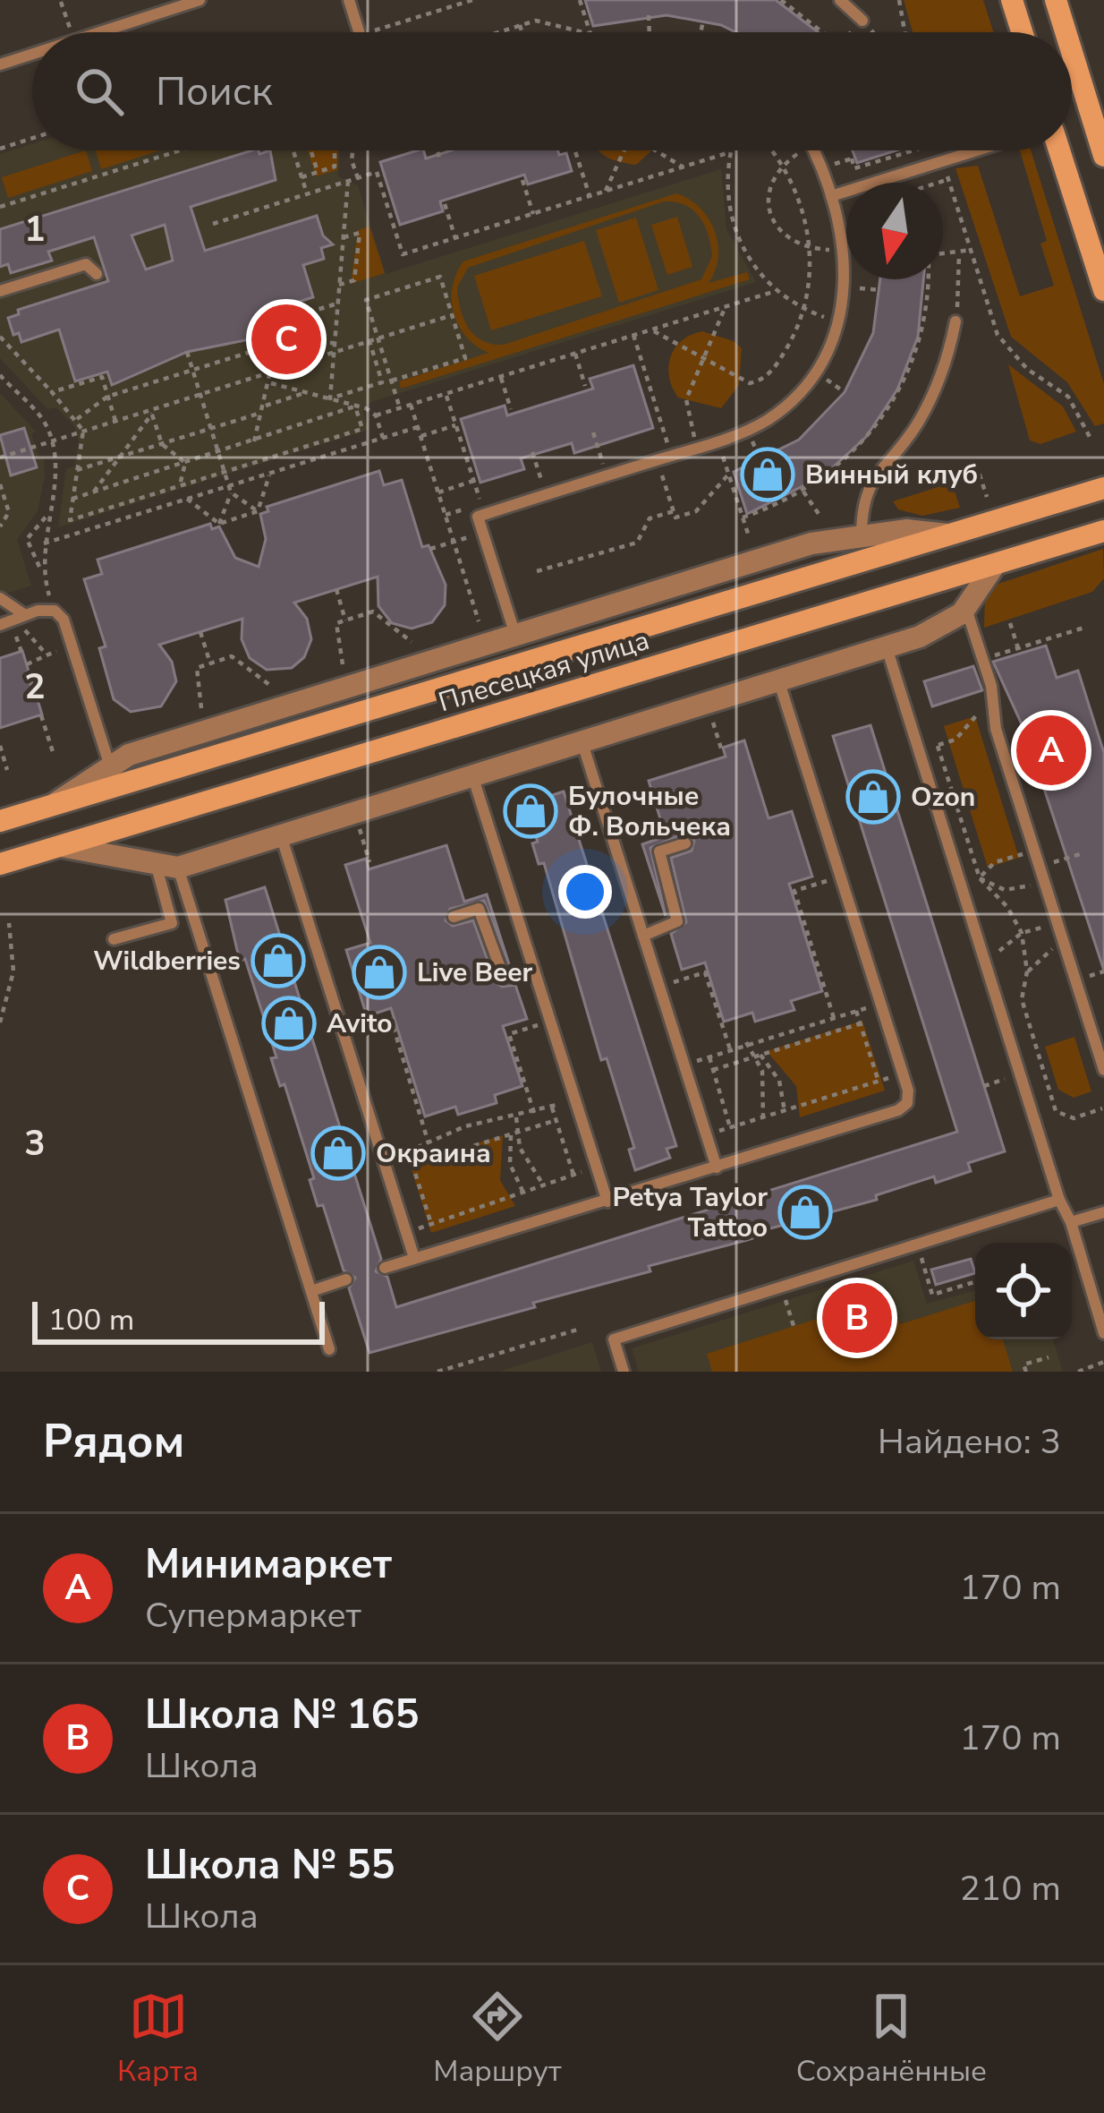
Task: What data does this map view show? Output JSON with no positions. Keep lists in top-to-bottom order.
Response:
{
  "streets": {
    "main road": ["Плесецкая улица"]
  },
  "places": {
    "shop": [
      "Винный клуб",
      "Ozon",
      "Булочные Ф. Вольчека",
      "Wildberries",
      "Live Beer",
      "Avito",
      "Окраина",
      "Petya Taylor Tattoo"
    ]
  },
  "scale_bar": "100 m",
  "north": "bottom",
  "page": {
    "search": "Поиск",
    "pins": ["C", "A", "B"],
    "scale": "100 m",
    "heading": ["Рядом", "Найдено: 3"],
    "list": [
      {
        "mark": "A",
        "name": "Минимаркет",
        "note": "Супермаркет",
        "value": "170 m"
      },
      {
        "mark": "B",
        "name": "Школа № 165",
        "note": "Школа",
        "value": "170 m"
      },
      {
        "mark": "C",
        "name": "Школа № 55",
        "note": "Школа",
        "value": "210 m"
      }
    ],
    "nav": ["Карта", "Маршрут", "Сохранённые"]
  },
  "grid": {
    "rows": ["1", "2", "3"]
  }
}
